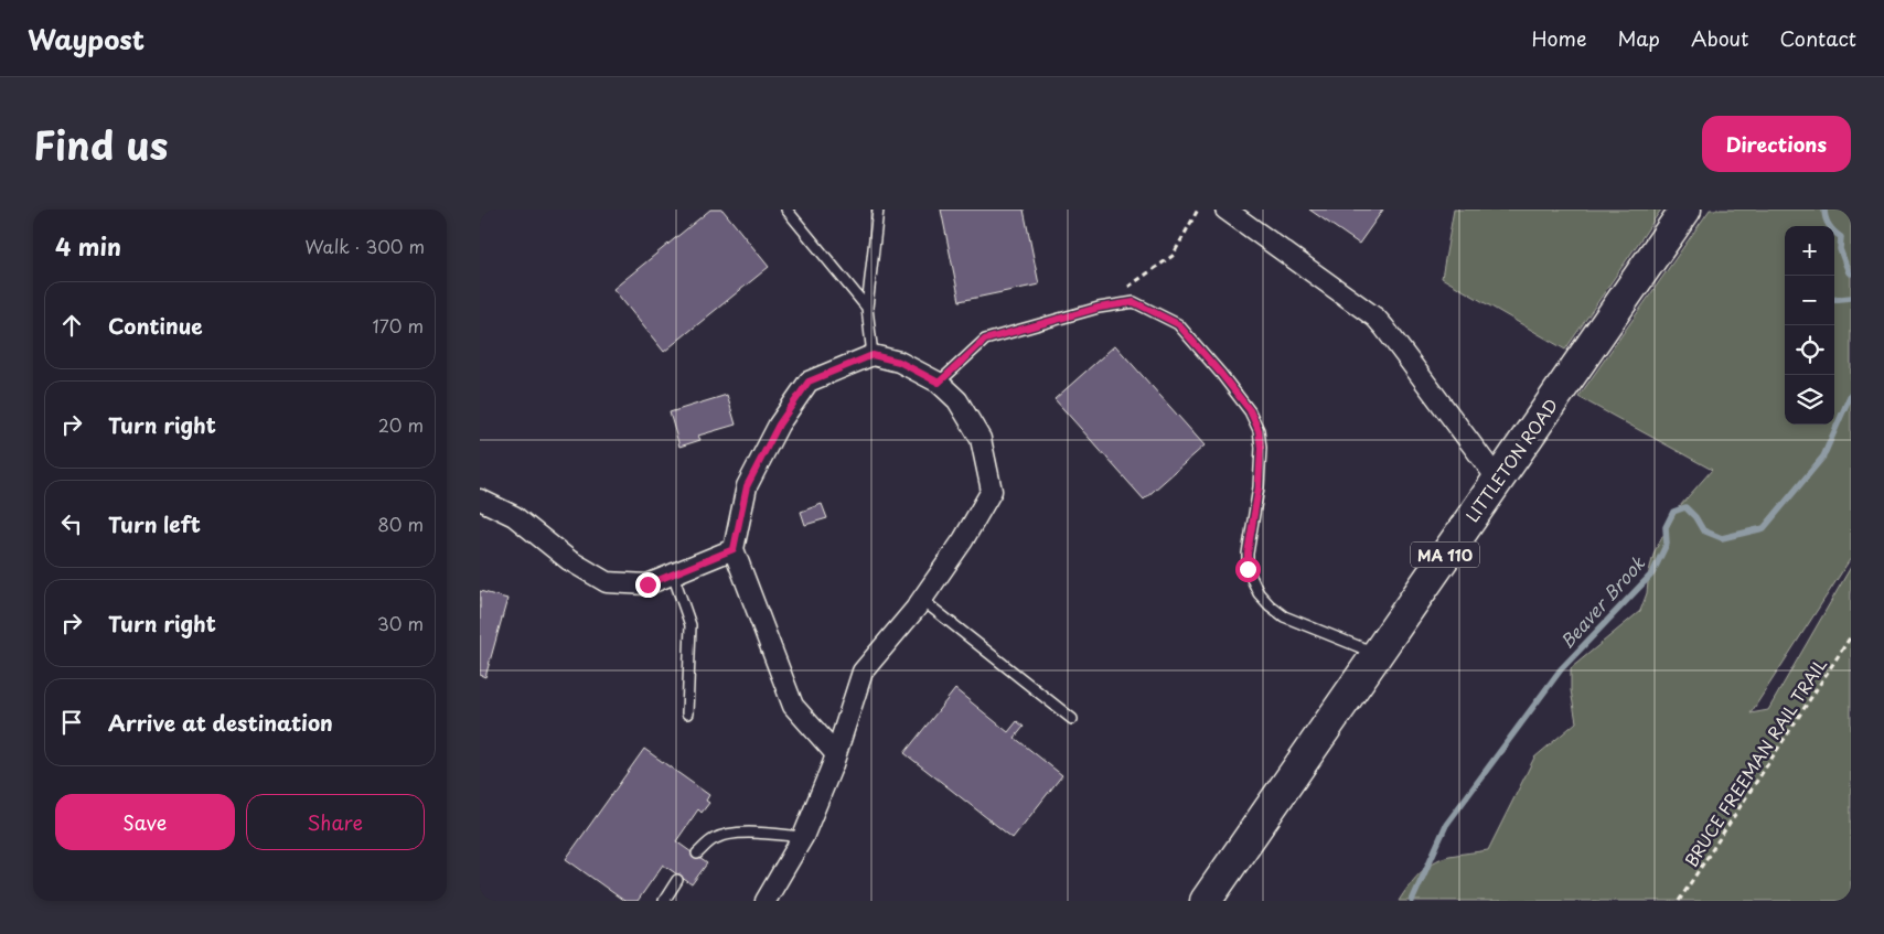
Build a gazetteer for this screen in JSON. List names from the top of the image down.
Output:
{
  "streets": {
    "main road": ["LITTLETON ROAD", "MA 110"],
    "path": ["BRUCE FREEMAN RAIL TRAIL"]
  },
  "water": ["Beaver Brook"],
  "page": {
    "header": "Waypost",
    "nav": [
      "Home",
      "Map",
      "About",
      "Contact"
    ],
    "title": "Find us",
    "buttons": [
      "Directions",
      ["Save", "Share"]
    ],
    "heading": ["4 min", "Walk · 300 m"],
    "map_buttons": ["+", "−"],
    "list": [
      ["Continue", "170 m"],
      ["Turn right", "20 m"],
      ["Turn left", "80 m"],
      ["Turn right", "30 m"],
      "Arrive at destination"
    ]
  }
}
